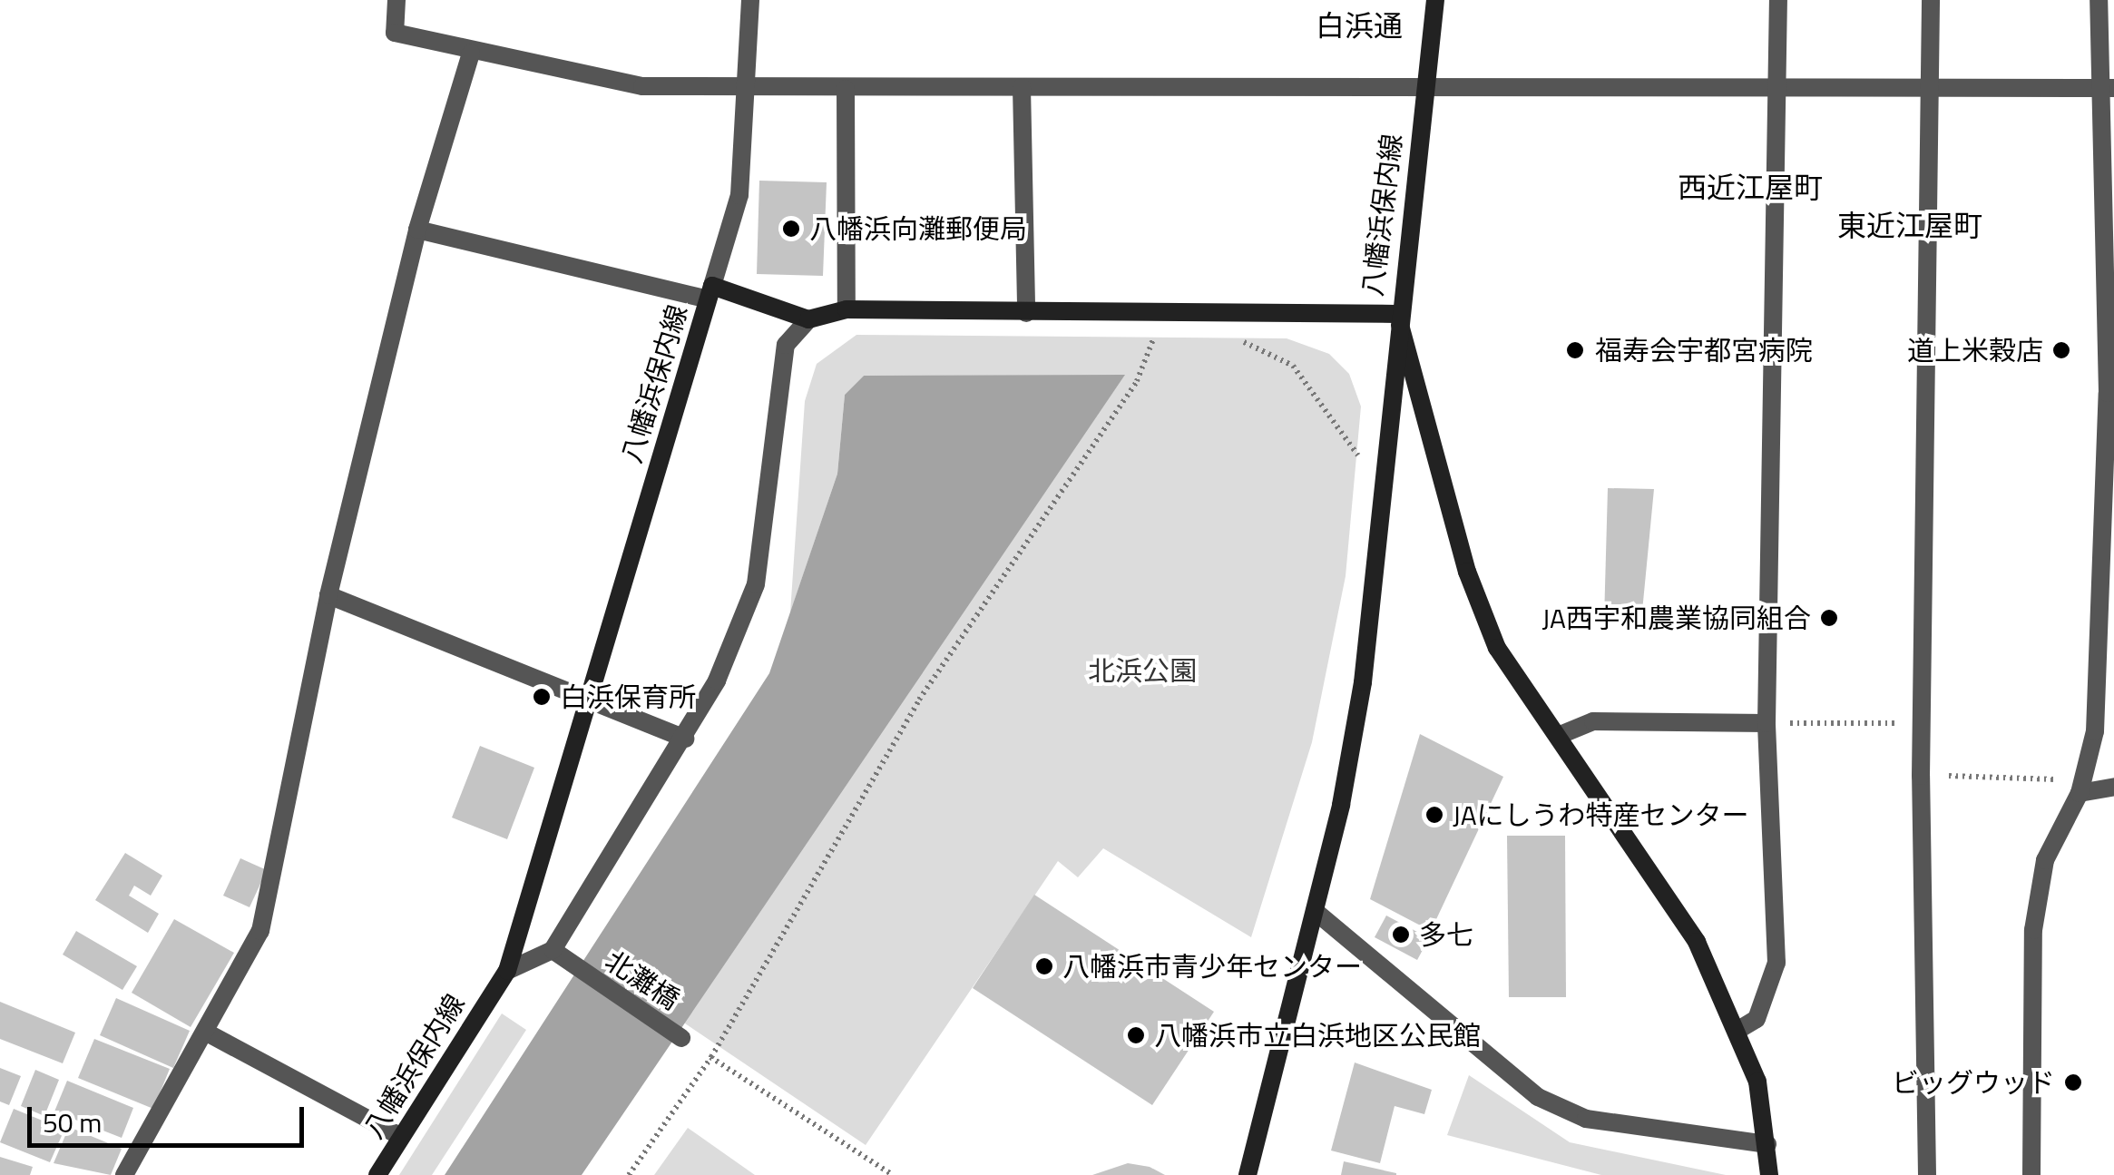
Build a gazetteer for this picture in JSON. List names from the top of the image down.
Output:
{
  "streets": {
    "main road": ["八幡浜保内線"],
    "street": ["北灘橋"]
  },
  "districts": ["白浜通", "西近江屋町", "東近江屋町"],
  "parks": ["北浜公園"],
  "places": [
    "八幡浜向灘郵便局",
    "福寿会宇都宮病院",
    "道上米穀店",
    "JA西宇和農業協同組合",
    "白浜保育所",
    "JAにしうわ特産センター",
    "多七",
    "八幡浜市青少年センター",
    "八幡浜市立白浜地区公民館",
    "ビッグウッド"
  ],
  "scale_bar": "50 m"
}
